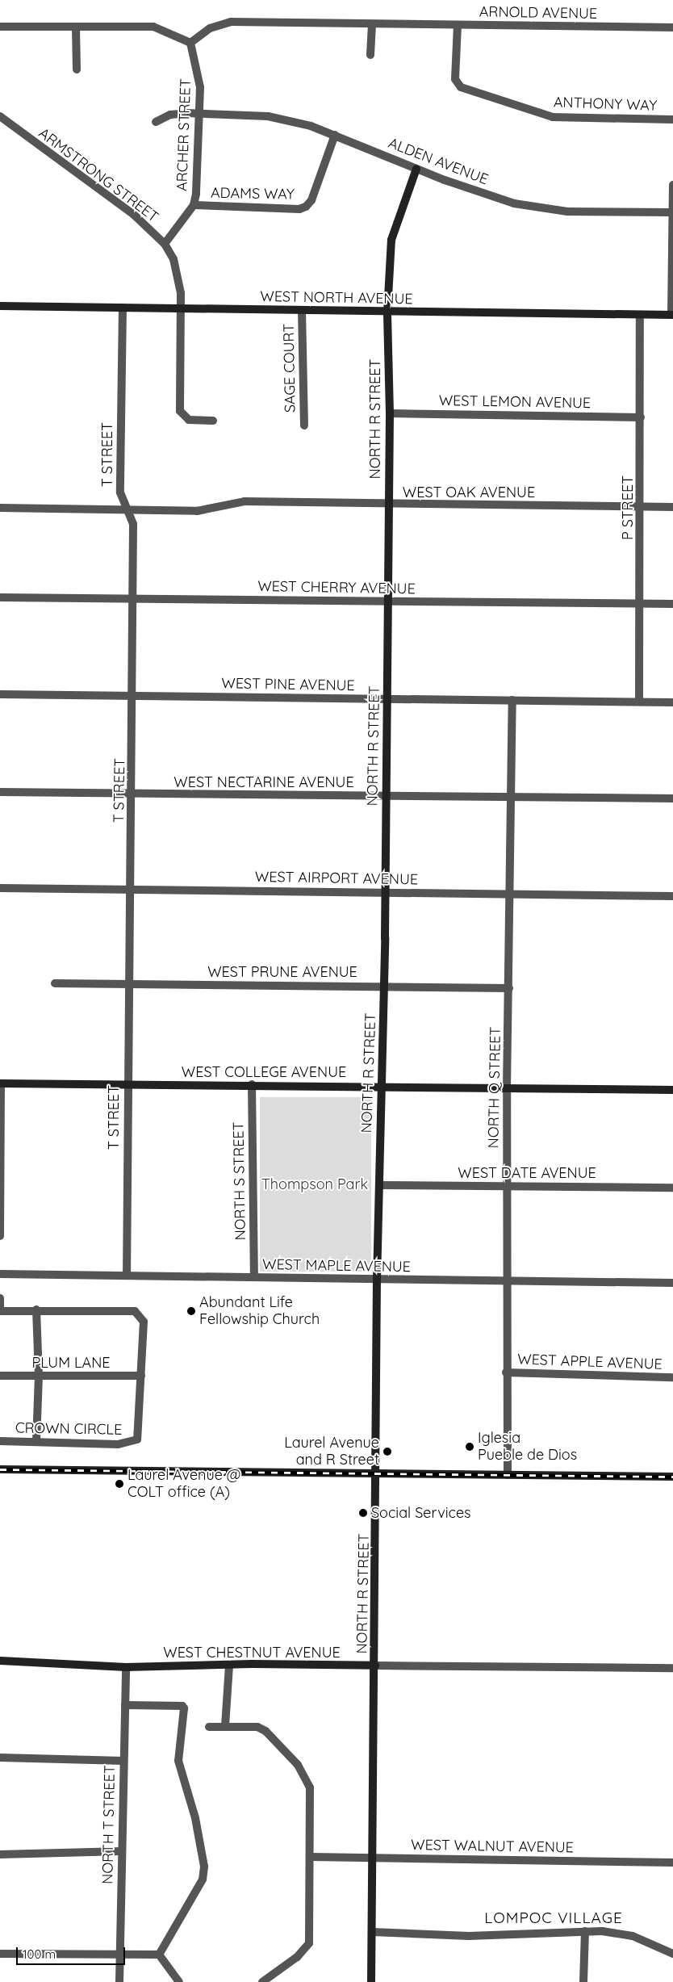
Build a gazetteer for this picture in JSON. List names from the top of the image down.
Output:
{
  "streets": {
    "street": [
      "ARNOLD AVENUE",
      "ANTHONY WAY",
      "ARCHER STREET",
      "ALDEN AVENUE",
      "ARMSTRONG STREET",
      "ADAMS WAY",
      "WEST NORTH AVENUE",
      "SAGE COURT",
      "WEST LEMON AVENUE",
      "NORTH R STREET",
      "T STREET",
      "WEST OAK AVENUE",
      "P STREET",
      "WEST CHERRY AVENUE",
      "WEST PINE AVENUE",
      "WEST NECTARINE AVENUE",
      "WEST AIRPORT AVENUE",
      "WEST PRUNE AVENUE",
      "WEST COLLEGE AVENUE",
      "NORTH Q STREET",
      "WEST DATE AVENUE",
      "NORTH S STREET",
      "WEST MAPLE AVENUE",
      "WEST APPLE AVENUE",
      "PLUM LANE",
      "CROWN CIRCLE",
      "WEST CHESTNUT AVENUE",
      "NORTH T STREET",
      "WEST WALNUT AVENUE"
    ]
  },
  "crossings": [
    ["ARNOLD AVENUE", "ANTHONY WAY"],
    ["ARNOLD AVENUE", "ARCHER STREET"],
    ["ARCHER STREET", "ALDEN AVENUE"],
    ["ARCHER STREET", "ARMSTRONG STREET"],
    ["ARCHER STREET", "ADAMS WAY"],
    ["ALDEN AVENUE", "ADAMS WAY"],
    ["ALDEN AVENUE", "NORTH R STREET"],
    ["ARMSTRONG STREET", "WEST NORTH AVENUE"],
    ["WEST NORTH AVENUE", "SAGE COURT"],
    ["WEST NORTH AVENUE", "NORTH R STREET"],
    ["WEST NORTH AVENUE", "T STREET"],
    ["WEST NORTH AVENUE", "P STREET"],
    ["WEST LEMON AVENUE", "NORTH R STREET"],
    ["WEST LEMON AVENUE", "P STREET"],
    ["NORTH R STREET", "WEST OAK AVENUE"],
    ["NORTH R STREET", "WEST CHERRY AVENUE"],
    ["NORTH R STREET", "WEST PINE AVENUE"],
    ["NORTH R STREET", "WEST NECTARINE AVENUE"],
    ["NORTH R STREET", "WEST AIRPORT AVENUE"],
    ["NORTH R STREET", "WEST PRUNE AVENUE"],
    ["NORTH R STREET", "WEST COLLEGE AVENUE"],
    ["NORTH R STREET", "WEST DATE AVENUE"],
    ["NORTH R STREET", "WEST MAPLE AVENUE"],
    ["NORTH R STREET", "WEST CHESTNUT AVENUE"],
    ["NORTH R STREET", "WEST WALNUT AVENUE"],
    ["T STREET", "WEST OAK AVENUE"],
    ["T STREET", "WEST CHERRY AVENUE"],
    ["T STREET", "WEST PINE AVENUE"],
    ["T STREET", "WEST NECTARINE AVENUE"],
    ["T STREET", "WEST AIRPORT AVENUE"],
    ["T STREET", "WEST PRUNE AVENUE"],
    ["T STREET", "WEST COLLEGE AVENUE"],
    ["T STREET", "WEST MAPLE AVENUE"],
    ["WEST OAK AVENUE", "P STREET"],
    ["P STREET", "WEST CHERRY AVENUE"],
    ["P STREET", "WEST PINE AVENUE"],
    ["WEST PINE AVENUE", "NORTH Q STREET"],
    ["WEST NECTARINE AVENUE", "NORTH Q STREET"],
    ["WEST AIRPORT AVENUE", "NORTH Q STREET"],
    ["WEST PRUNE AVENUE", "NORTH Q STREET"],
    ["WEST COLLEGE AVENUE", "NORTH Q STREET"],
    ["WEST COLLEGE AVENUE", "NORTH S STREET"],
    ["NORTH Q STREET", "WEST DATE AVENUE"],
    ["NORTH Q STREET", "WEST MAPLE AVENUE"],
    ["NORTH Q STREET", "WEST APPLE AVENUE"],
    ["NORTH S STREET", "WEST MAPLE AVENUE"],
    ["PLUM LANE", "CROWN CIRCLE"],
    ["WEST CHESTNUT AVENUE", "NORTH T STREET"]
  ],
  "districts": ["LOMPOC VILLAGE"],
  "parks": ["Thompson Park"],
  "places": [
    "Abundant Life Fellowship Church",
    "Iglesia Pueble de Dios",
    "Laurel Avenue and R Street",
    "Laurel Avenue @ COLT office (A)",
    "Social Services"
  ],
  "scale_bar": "100 m"
}
